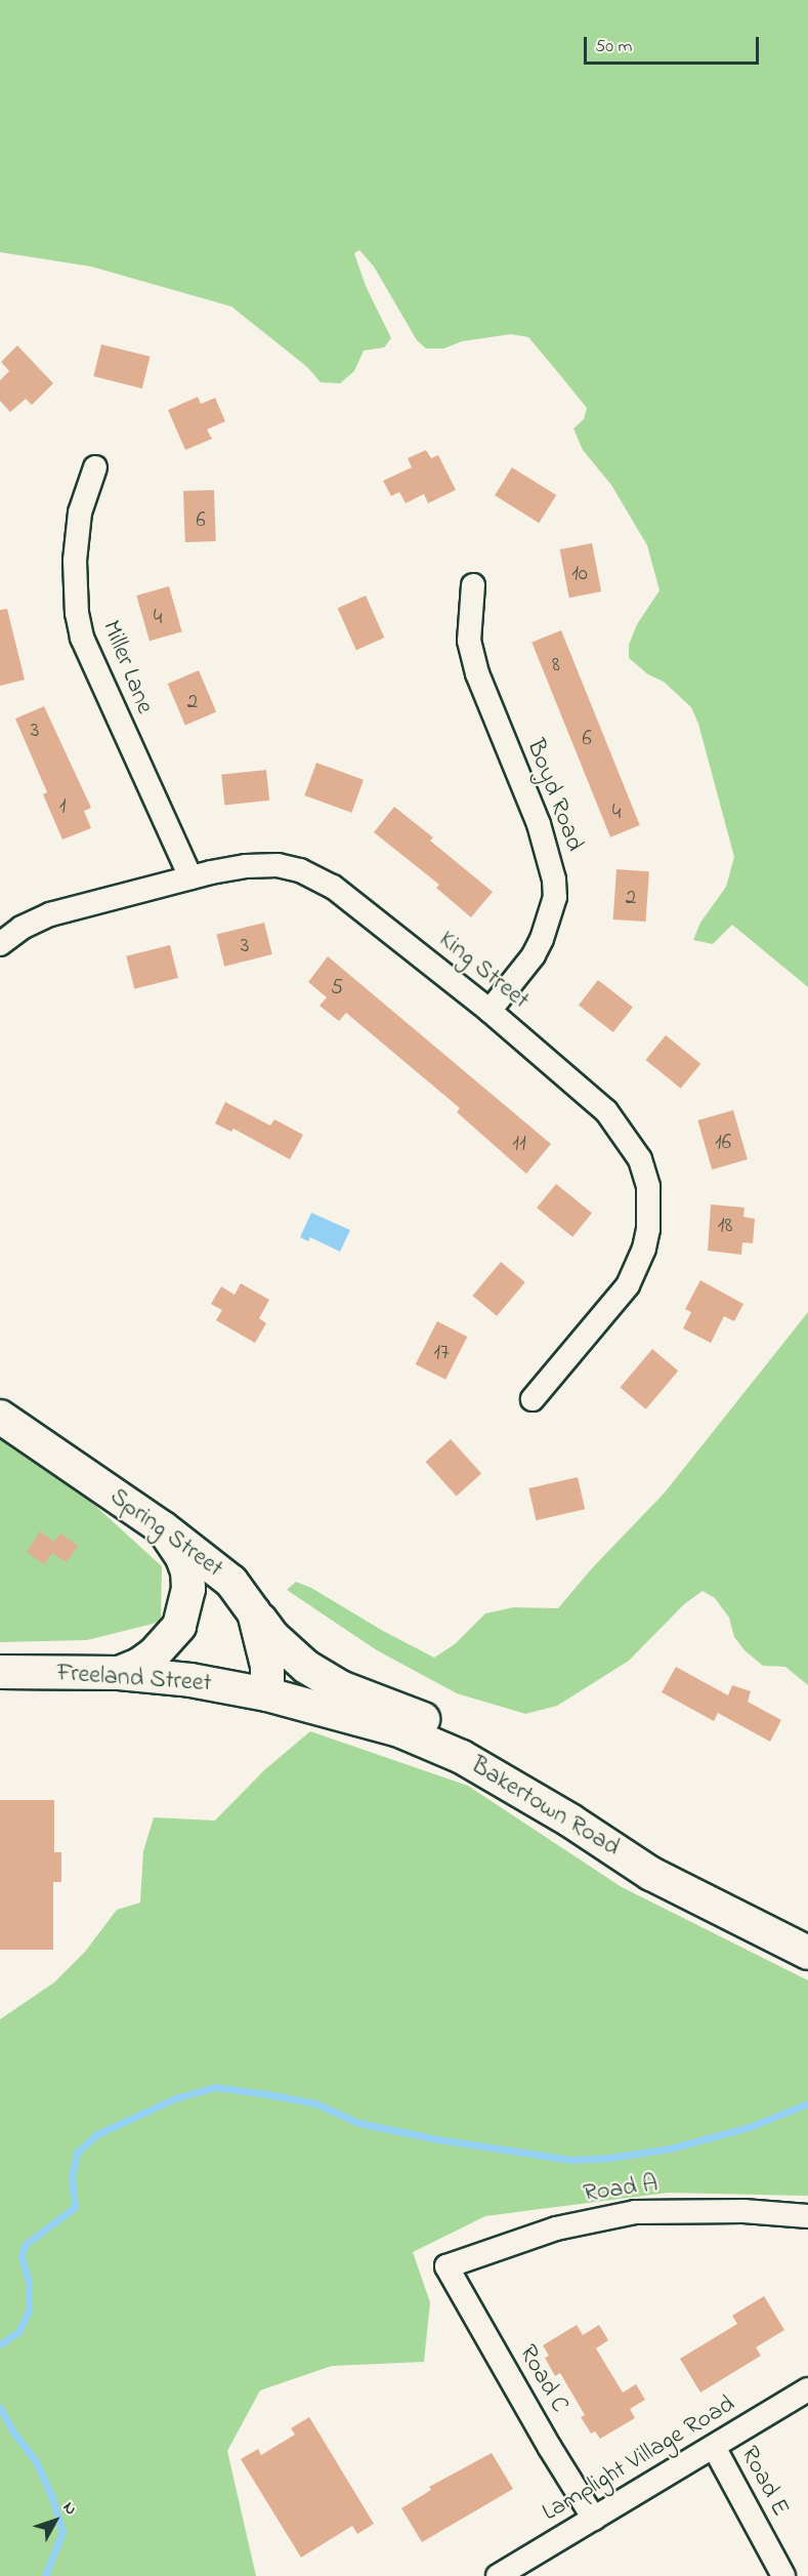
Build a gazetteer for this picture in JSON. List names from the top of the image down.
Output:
{
  "streets": {
    "street": [
      "Miller Lane",
      "Boyd Road",
      "King Street",
      "Spring Street",
      "Freeland Street",
      "Bakertown Road",
      "Road A",
      "Road C",
      "Lamplight Village Road",
      "Road E"
    ]
  },
  "crossings": [
    ["Miller Lane", "King Street"],
    ["Boyd Road", "King Street"],
    ["Spring Street", "Freeland Street"],
    ["Spring Street", "Bakertown Road"],
    ["Freeland Street", "Bakertown Road"],
    ["Road A", "Road C"],
    ["Road C", "Lamplight Village Road"],
    ["Lamplight Village Road", "Road E"]
  ],
  "house_numbers": [
    "6",
    "10",
    "4",
    "8",
    "2",
    "3",
    "6",
    "1",
    "4",
    "2",
    "3",
    "5",
    "16",
    "11",
    "18",
    "17"
  ],
  "scale_bar": "50 m",
  "north": "top right"
}
